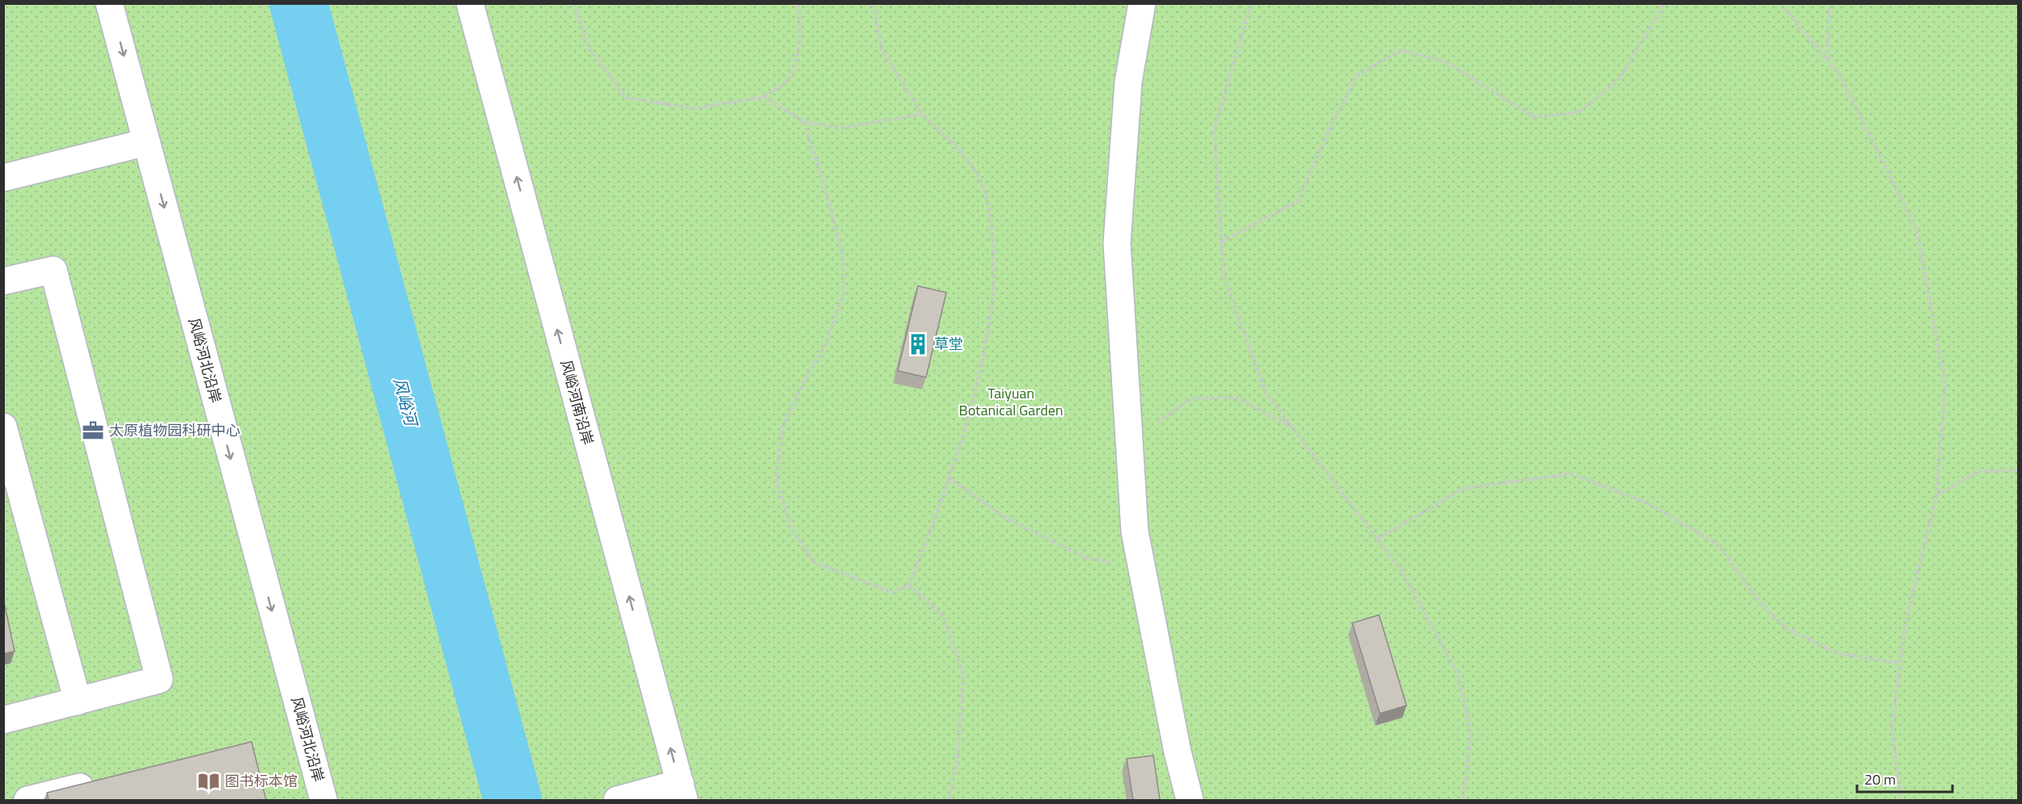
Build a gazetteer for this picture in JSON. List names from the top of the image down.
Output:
{
  "streets": {
    "street": ["风峪河北沿岸", "风峪河南沿岸"]
  },
  "one_way": ["风峪河南沿岸"],
  "water": ["风峪河"],
  "parks": ["Taiyuan Botanical Garden"],
  "places": {
    "building": ["草堂"],
    "office": ["太原植物园科研中心"],
    "library": ["图书标本馆"]
  },
  "scale_bar": "20 m"
}
